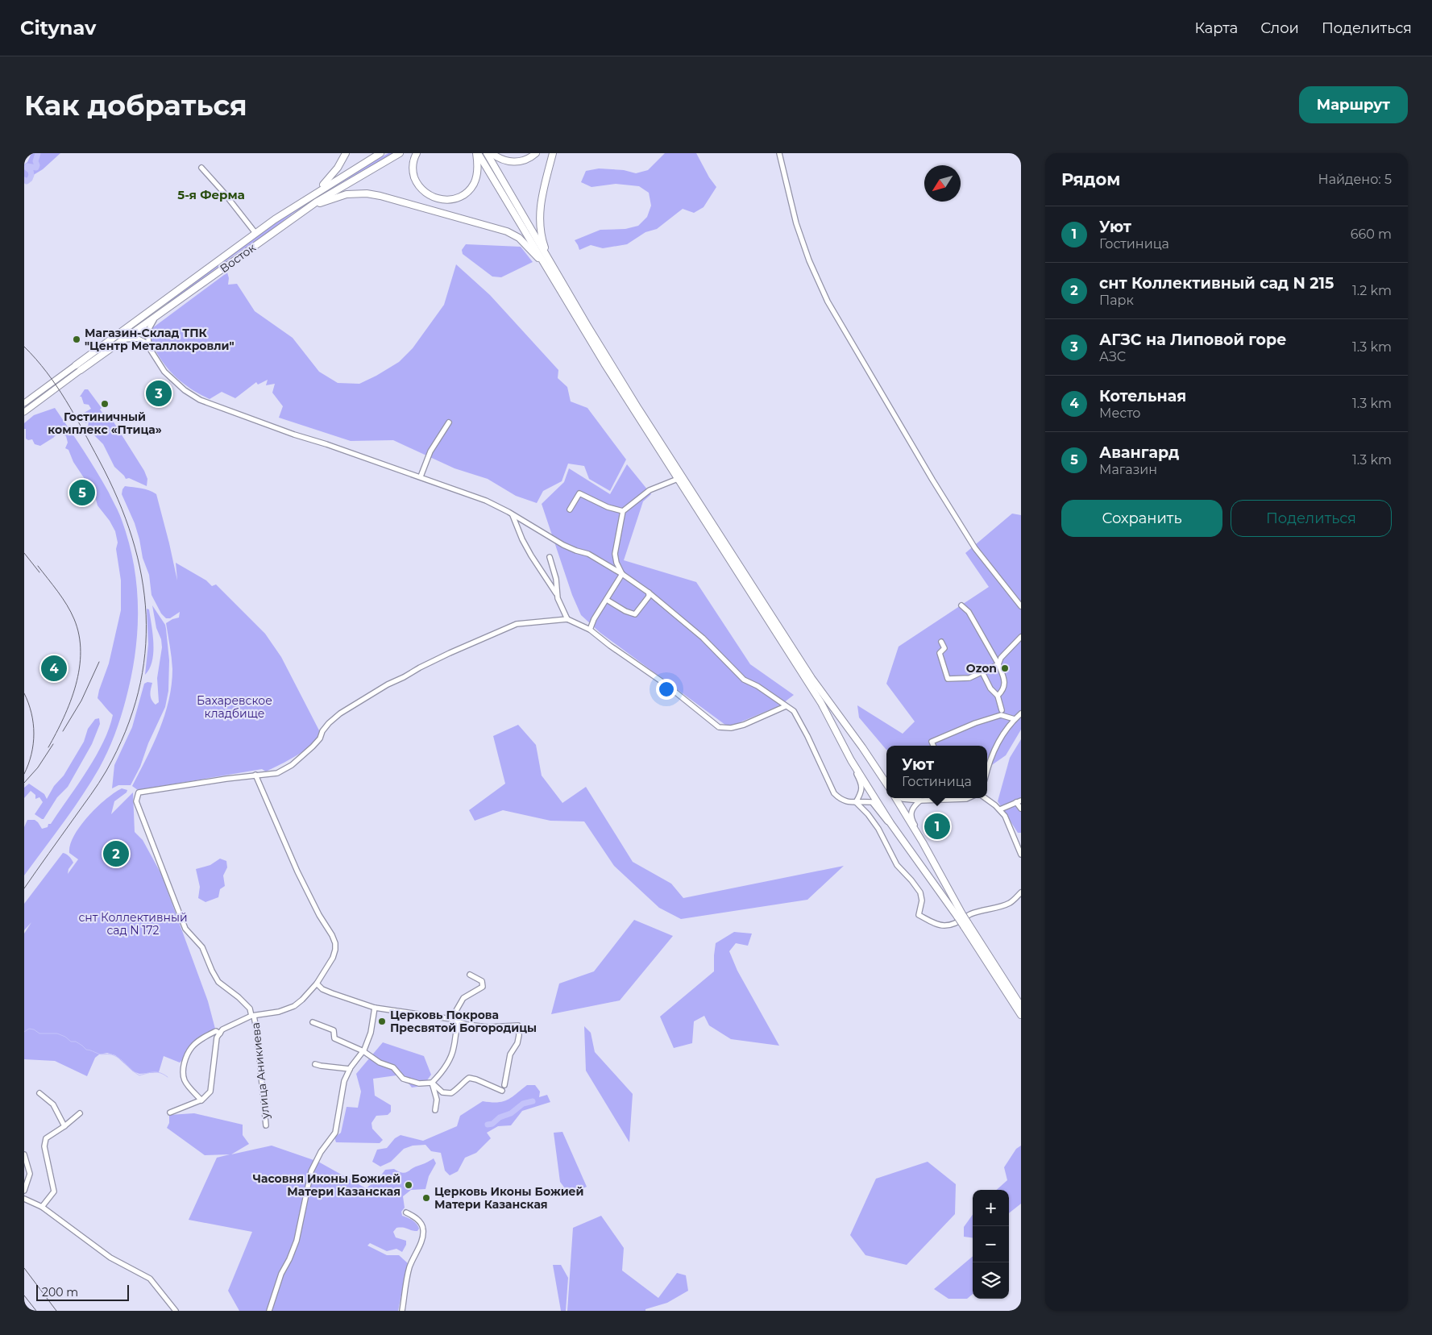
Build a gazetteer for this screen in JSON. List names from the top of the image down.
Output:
{
  "streets": {
    "highway": ["Восток"],
    "street": ["улица Аникиева"]
  },
  "districts": ["5-я Ферма"],
  "parks": ["Бахаревское кладбище", "снт Коллективный сад N 172"],
  "places": [
    "Магазин-Склад ТПК \"Центр Металлокровли\"",
    "Гостиничный комплекс «Птица»",
    "Ozon",
    "Церковь Покрова Пресвятой Богородицы",
    "Часовня Иконы Божией Матери Казанская",
    "Церковь Иконы Божией Матери Казанская"
  ],
  "scale_bar": "200 m",
  "north": "bottom left",
  "page": {
    "header": "Citynav",
    "nav": ["Карта", "Слои", "Поделиться"],
    "buttons": [
      "Маршрут",
      ["Сохранить", "Поделиться"]
    ],
    "title": "Как добраться",
    "heading": ["Рядом", "Найдено: 5"],
    "list": [
      {
        "mark": "1",
        "name": "Уют",
        "note": "Гостиница",
        "value": "660 m"
      },
      {
        "mark": "2",
        "name": "снт Коллективный сад N 215",
        "note": "Парк",
        "value": "1.2 km"
      },
      {
        "mark": "3",
        "name": "АГЗС на Липовой горе",
        "note": "АЗС",
        "value": "1.3 km"
      },
      {
        "mark": "4",
        "name": "Котельная",
        "note": "Место",
        "value": "1.3 km"
      },
      {
        "mark": "5",
        "name": "Авангард",
        "note": "Магазин",
        "value": "1.3 km"
      }
    ],
    "pins": [
      "3",
      "5",
      "4",
      "1",
      "2"
    ],
    "popup": ["Уют", "Гостиница"],
    "map_buttons": ["+", "−"],
    "scale": "200 m"
  }
}
